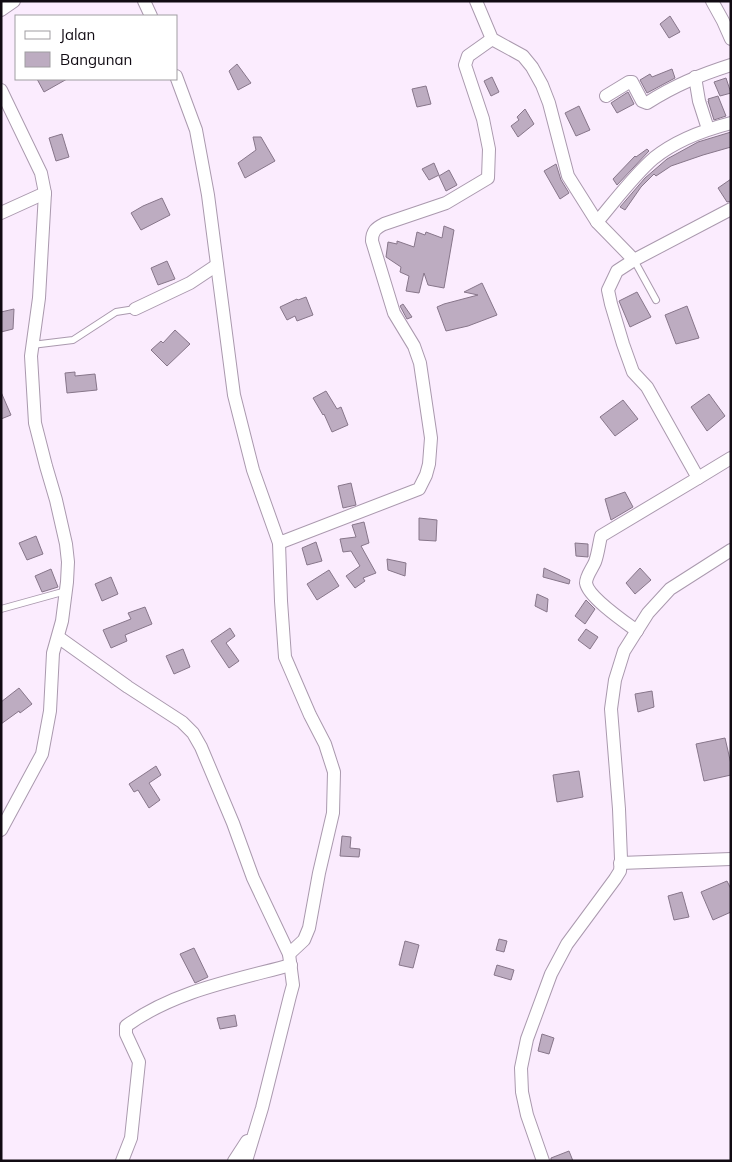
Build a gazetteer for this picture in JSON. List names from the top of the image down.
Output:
{
  "legend": ["Jalan", "Bangunan"]
}
